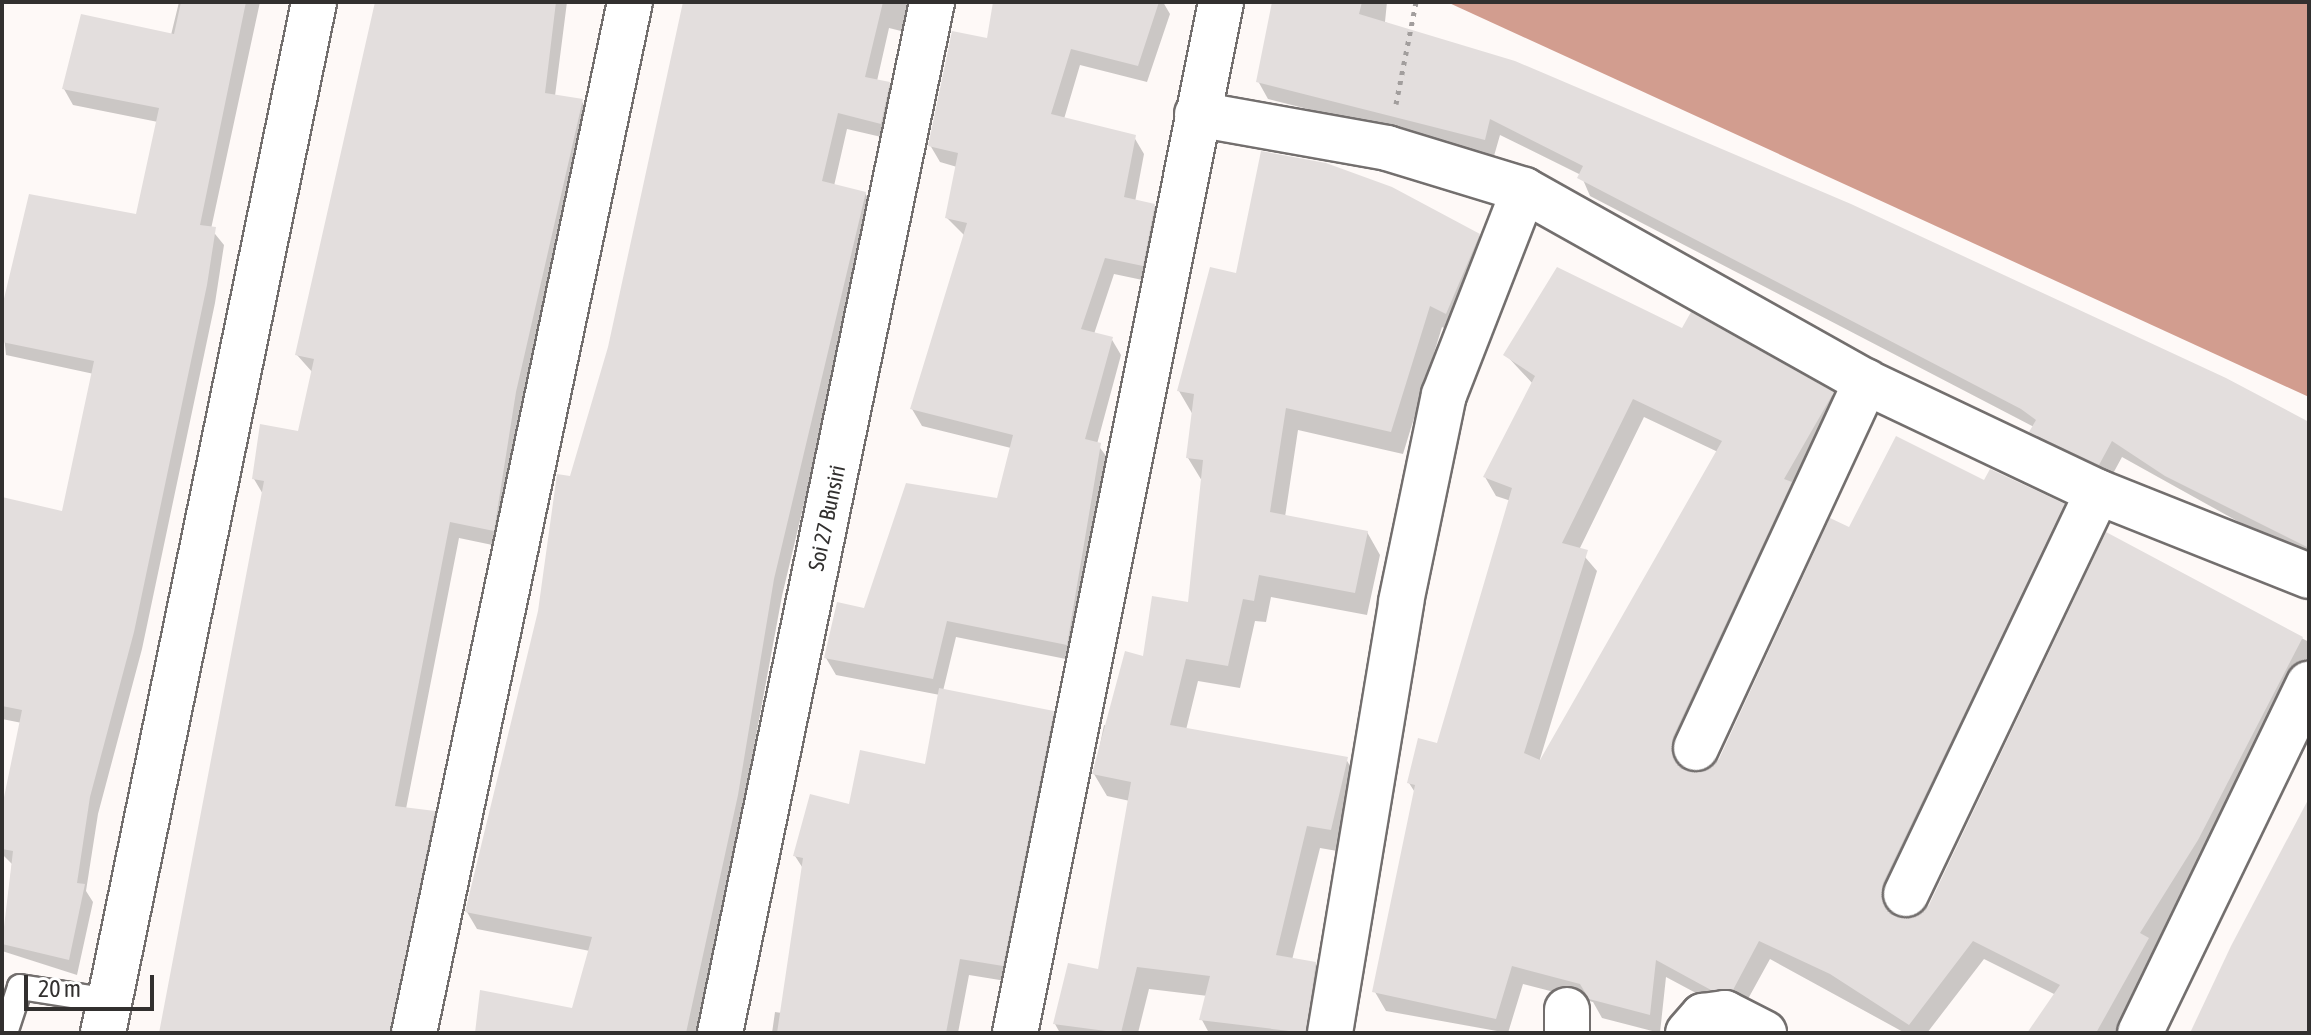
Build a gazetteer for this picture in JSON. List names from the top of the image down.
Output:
{
  "streets": {
    "street": ["Soi 27 Bunsiri"]
  },
  "scale_bar": "20 m"
}
